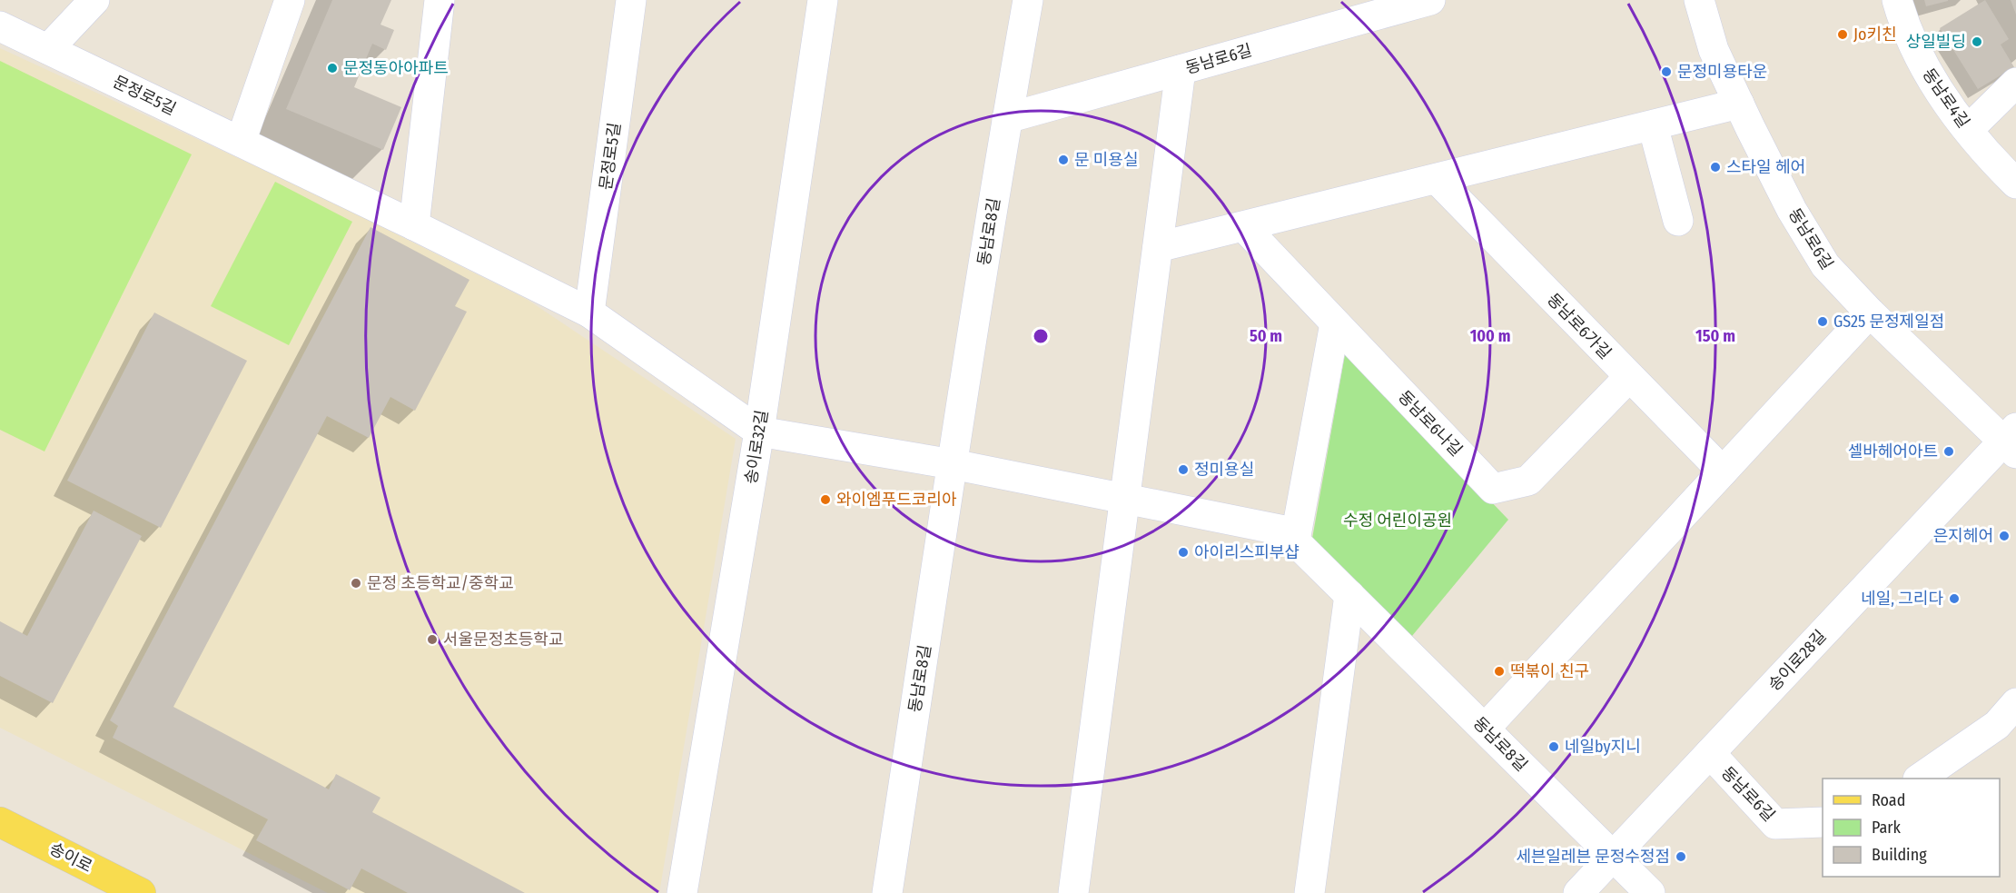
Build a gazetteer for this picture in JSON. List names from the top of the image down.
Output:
{
  "streets": {
    "main road": ["송이로"],
    "street": [
      "동남로6길",
      "문정로5길",
      "동남로4길",
      "동남로8길",
      "동남로6가길",
      "동남로6나길",
      "송이로32길",
      "송이로28길"
    ]
  },
  "crossings": [
    ["동남로6길", "동남로8길"],
    ["동남로6길", "송이로28길"],
    ["문정로5길", "동남로8길"],
    ["문정로5길", "송이로32길"],
    ["동남로8길", "송이로32길"],
    ["동남로8길", "송이로28길"],
    ["동남로6가길", "동남로6나길"]
  ],
  "parks": ["수정 어린이공원"],
  "places": [
    "Jo키친",
    "상일빌딩",
    "문정동아아파트",
    "문정미용타운",
    "문 미용실",
    "스타일 헤어",
    "GS25 문정제일점",
    "셀바헤어아트",
    "정미용실",
    "와이엠푸드코리아",
    "은지헤어",
    "아이리스피부샵",
    "문정 초등학교/중학교",
    "네일, 그리다",
    "서울문정초등학교",
    "떡볶이 친구",
    "네일by지니",
    "세븐일레븐 문정수정점"
  ],
  "legend": ["Road", "Park", "Building"],
  "rings": ["50 m", "100 m", "150 m"]
}
